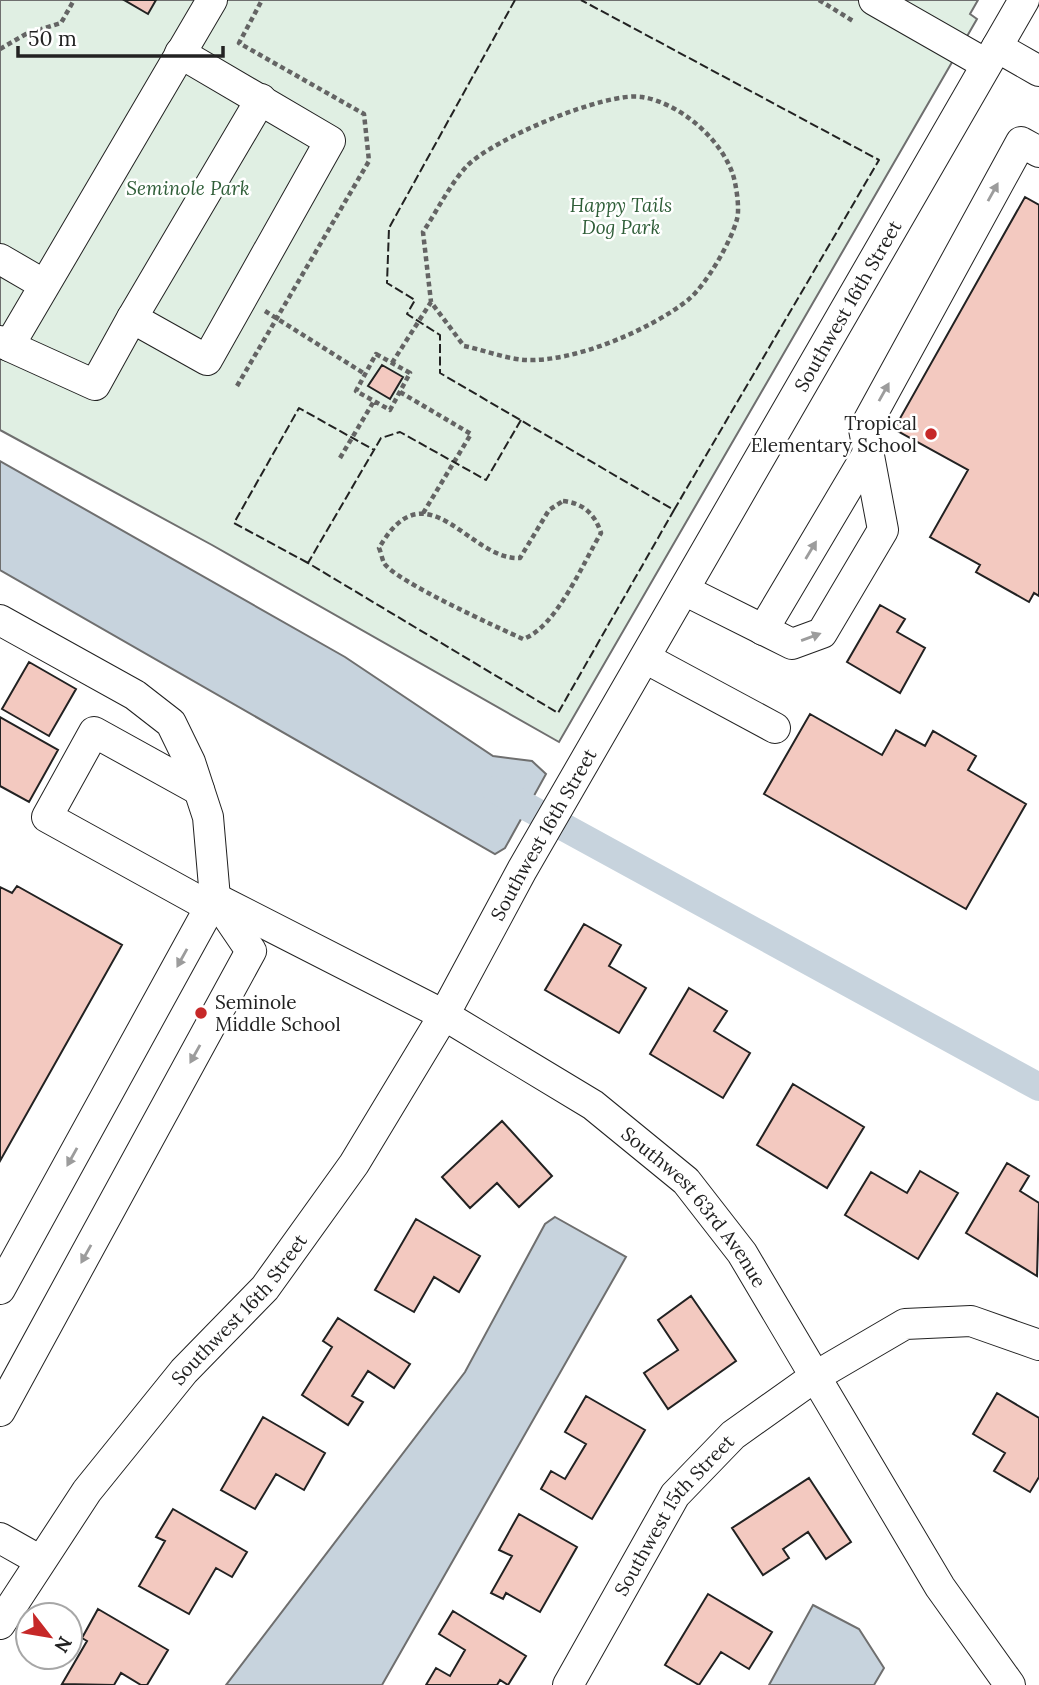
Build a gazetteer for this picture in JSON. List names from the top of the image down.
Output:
{
  "streets": {
    "street": ["Southwest 16th Street", "Southwest 63rd Avenue", "Southwest 15th Street"]
  },
  "crossings": [
    ["Southwest 16th Street", "Southwest 63rd Avenue"],
    ["Southwest 63rd Avenue", "Southwest 15th Street"]
  ],
  "parks": ["Seminole Park", "Happy Tails Dog Park"],
  "places": ["Tropical Elementary School", "Seminole Middle School"],
  "scale_bar": "50 m",
  "north": "bottom right"
}
